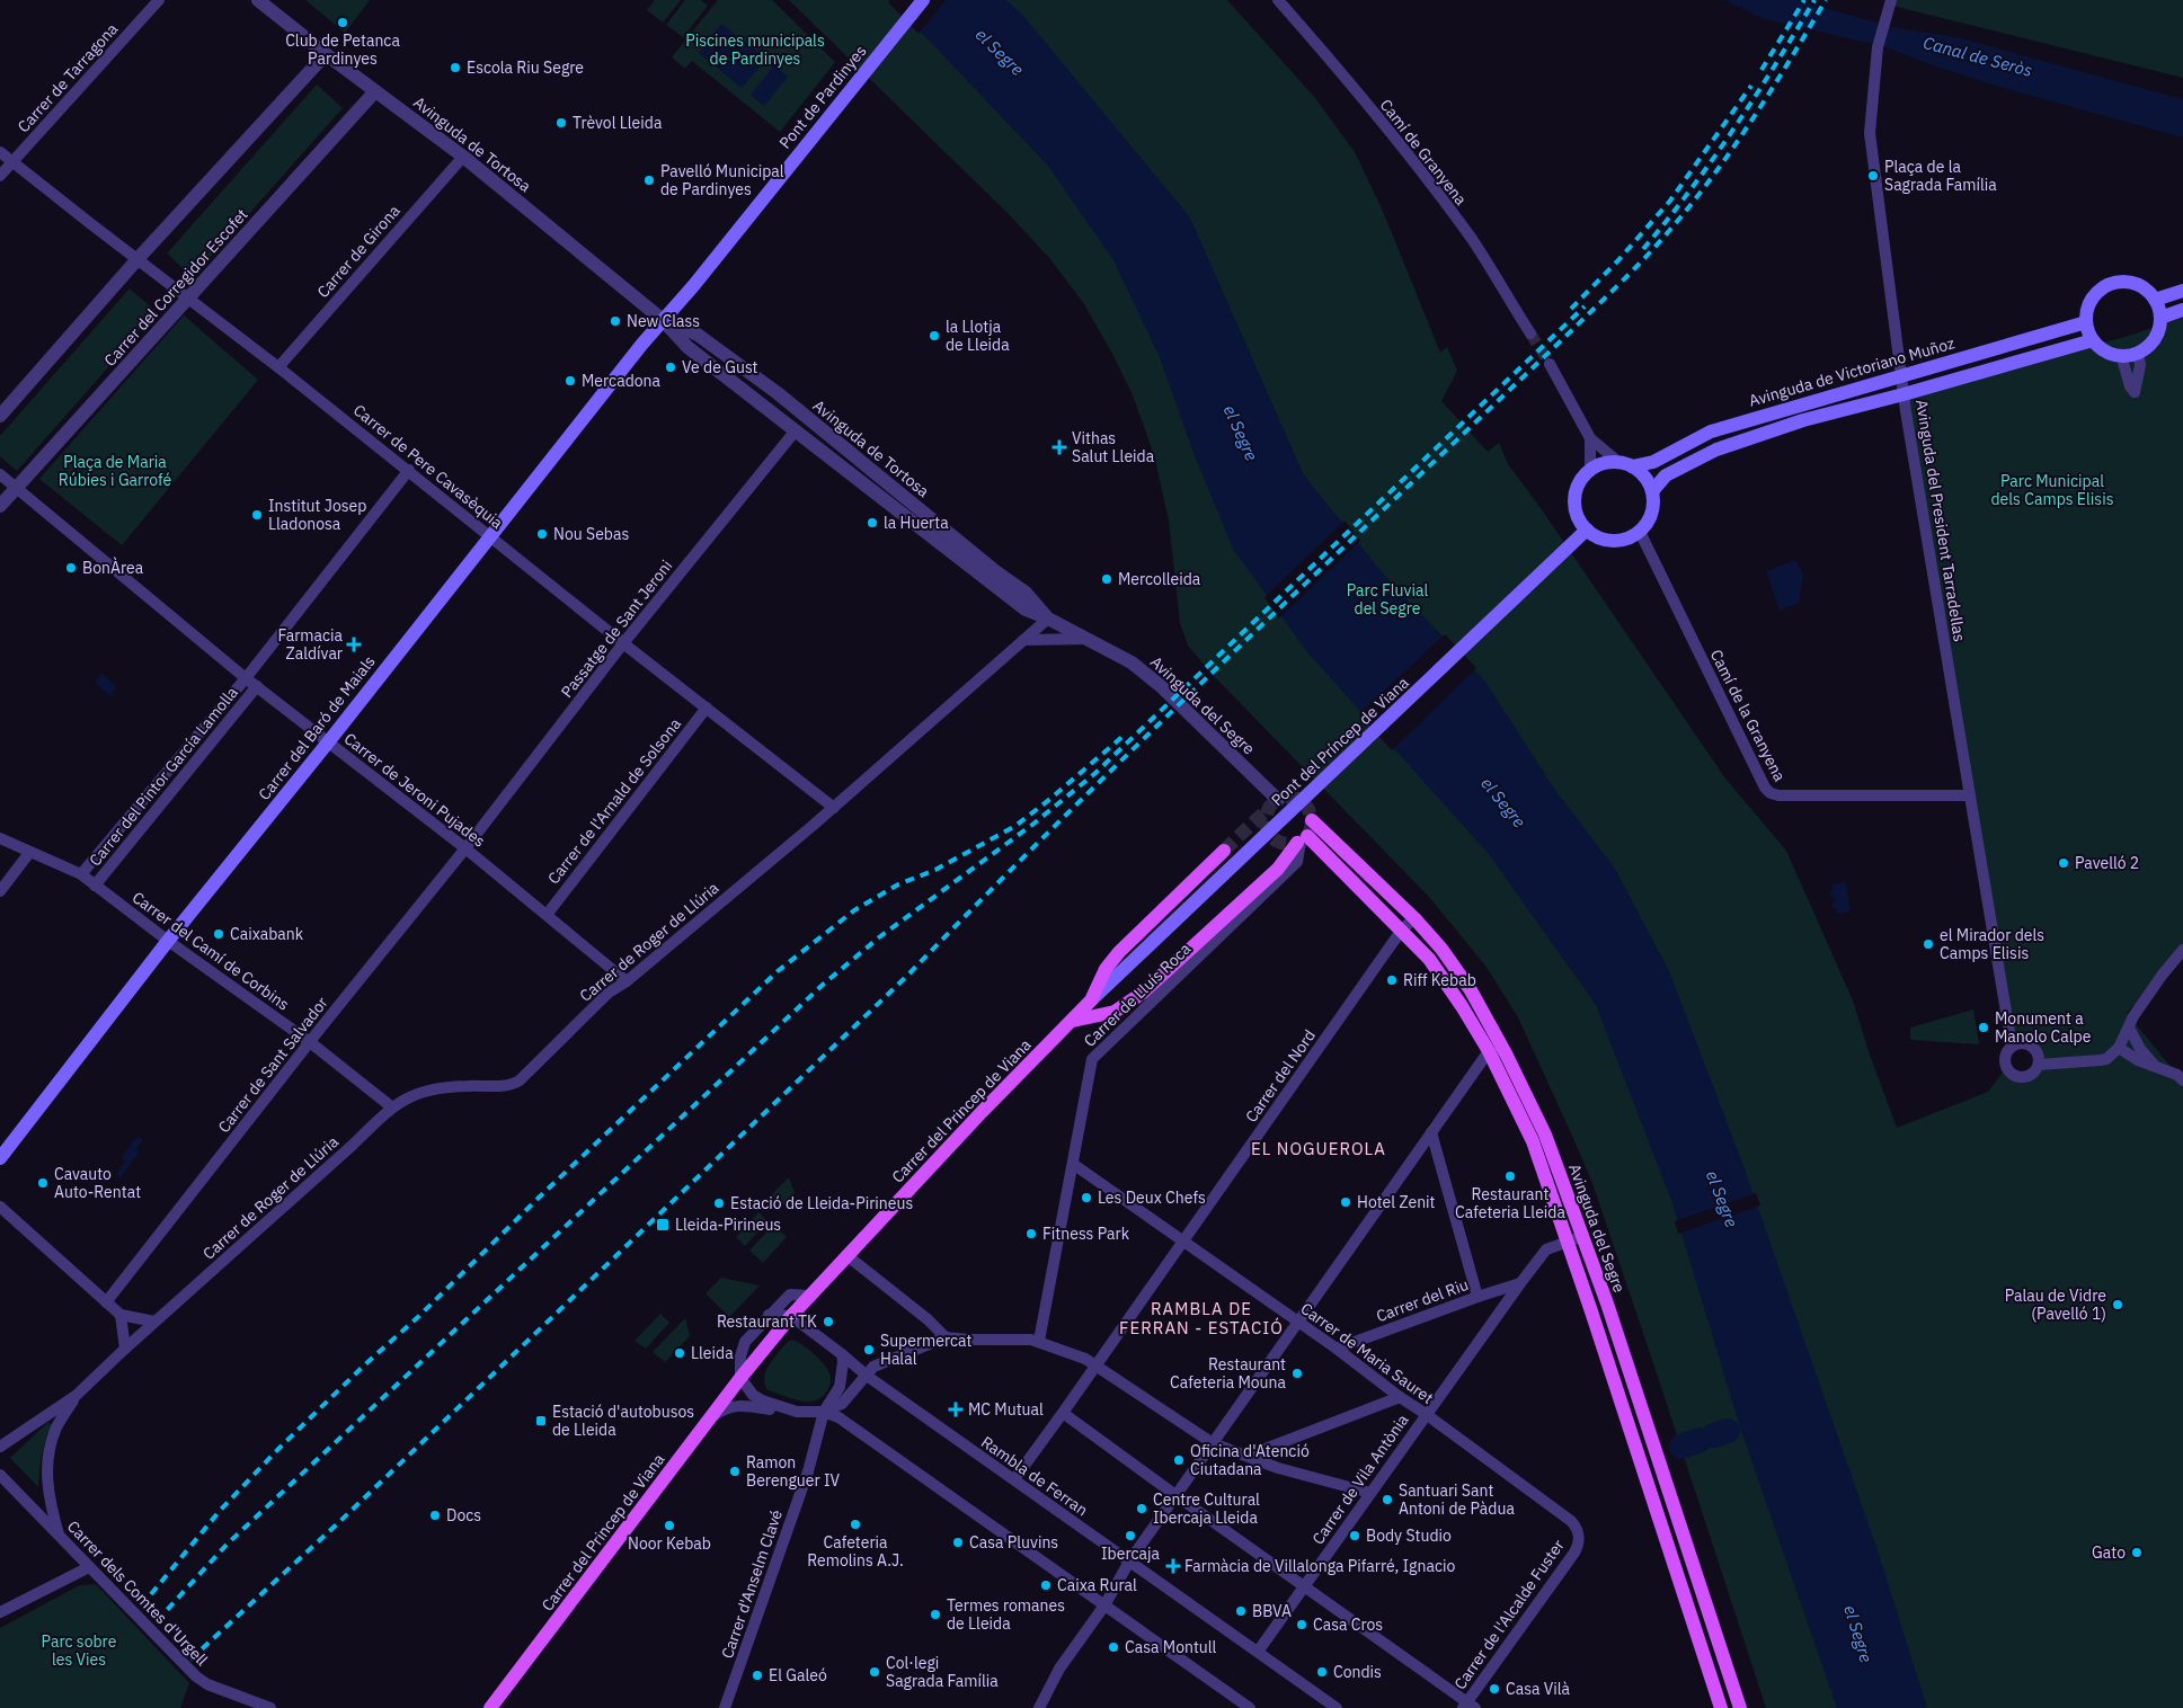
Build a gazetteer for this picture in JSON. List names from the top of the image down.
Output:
{
  "streets": {
    "main road": [
      "Pont de Pardinyes",
      "Avinguda de Victoriano Muñoz",
      "Avinguda del Segre",
      "Carrer del Baró de Maials",
      "Pont del Príncep de Viana",
      "Carrer del Princep de Viana"
    ],
    "street": [
      "Carrer de Tarragona",
      "Avinguda de Tortosa",
      "Camí de Granyena",
      "Carrer de Girona",
      "Carrer del Corregidor Escofet",
      "Carrer de Pere Cavasèquia",
      "Avinguda del President Tarradellas",
      "Passatge de Sant Jeroni",
      "Camí de la Granyena",
      "Carrer del Pintor García Lamolla",
      "Carrer de Jeroni Pujades",
      "Carrer de l'Arnald de Solsona",
      "Carrer de Roger de Llúria",
      "Carrer del Camí de Corbins",
      "Carrer de Lluís Roca",
      "Carrer de Sant Salvador",
      "Carrer del Nord",
      "Carrer del Riu",
      "Carrer de Maria Sauret",
      "Rambla de Ferran",
      "Carrer de Vila Antònia",
      "Carrer d'Anselm Clavé",
      "Carrer dels Comtes d'Urgell",
      "Carrer de l'Alcalde Fuster"
    ]
  },
  "crossings": [
    ["Carrer de Tarragona", "Carrer de Pere Cavasèquia"],
    ["Pont de Pardinyes", "Avinguda de Tortosa"],
    ["Pont de Pardinyes", "Carrer del Baró de Maials"],
    ["Avinguda de Tortosa", "Carrer de Girona"],
    ["Avinguda de Tortosa", "Carrer del Corregidor Escofet"],
    ["Avinguda de Tortosa", "Passatge de Sant Jeroni"],
    ["Avinguda de Tortosa", "Avinguda del Segre"],
    ["Avinguda de Tortosa", "Carrer del Baró de Maials"],
    ["Avinguda de Tortosa", "Carrer de Roger de Llúria"],
    ["Carrer de Girona", "Carrer de Pere Cavasèquia"],
    ["Carrer del Corregidor Escofet", "Carrer de Pere Cavasèquia"],
    ["Carrer del Corregidor Escofet", "Carrer de Jeroni Pujades"],
    ["Avinguda de Victoriano Muñoz", "Avinguda del President Tarradellas"],
    ["Avinguda de Victoriano Muñoz", "Camí de la Granyena"],
    ["Avinguda de Victoriano Muñoz", "Pont del Príncep de Viana"],
    ["Carrer de Pere Cavasèquia", "Passatge de Sant Jeroni"],
    ["Carrer de Pere Cavasèquia", "Carrer del Baró de Maials"],
    ["Carrer de Pere Cavasèquia", "Carrer del Pintor García Lamolla"],
    ["Carrer de Pere Cavasèquia", "Carrer de l'Arnald de Solsona"],
    ["Carrer de Pere Cavasèquia", "Carrer de Roger de Llúria"],
    ["Avinguda del President Tarradellas", "Camí de la Granyena"],
    ["Passatge de Sant Jeroni", "Carrer de Jeroni Pujades"],
    ["Passatge de Sant Jeroni", "Carrer de Sant Salvador"],
    ["Avinguda del Segre", "Carrer de Lluís Roca"],
    ["Avinguda del Segre", "Carrer del Nord"],
    ["Avinguda del Segre", "Carrer de Vila Antònia"],
    ["Camí de la Granyena", "Pont del Príncep de Viana"],
    ["Carrer del Baró de Maials", "Carrer de Jeroni Pujades"],
    ["Carrer del Baró de Maials", "Carrer del Camí de Corbins"],
    ["Pont del Príncep de Viana", "Carrer del Princep de Viana"],
    ["Carrer del Pintor García Lamolla", "Carrer de Jeroni Pujades"],
    ["Carrer del Pintor García Lamolla", "Carrer del Camí de Corbins"],
    ["Carrer de Jeroni Pujades", "Carrer de l'Arnald de Solsona"],
    ["Carrer de Jeroni Pujades", "Carrer de Roger de Llúria"],
    ["Carrer de Jeroni Pujades", "Carrer de Sant Salvador"],
    ["Carrer de Roger de Llúria", "Carrer del Camí de Corbins"],
    ["Carrer de Roger de Llúria", "Carrer dels Comtes d'Urgell"],
    ["Carrer del Camí de Corbins", "Carrer de Sant Salvador"],
    ["Carrer de Lluís Roca", "Carrer de Maria Sauret"],
    ["Carrer del Nord", "Carrer de Maria Sauret"],
    ["Carrer del Princep de Viana", "Rambla de Ferran"],
    ["Carrer del Princep de Viana", "Carrer d'Anselm Clavé"],
    ["Carrer del Riu", "Carrer de Maria Sauret"],
    ["Carrer del Riu", "Carrer de Vila Antònia"],
    ["Carrer de Maria Sauret", "Carrer de Vila Antònia"],
    ["Carrer de Maria Sauret", "Carrer de l'Alcalde Fuster"],
    ["Rambla de Ferran", "Carrer de Vila Antònia"],
    ["Rambla de Ferran", "Carrer d'Anselm Clavé"]
  ],
  "districts": ["EL NOGUEROLA", "RAMBLA DE FERRAN - ESTACIÓ"],
  "water": ["el Segre", "Canal de Seròs"],
  "parks": [
    "Piscines municipals de Pardinyes",
    "Plaça de Maria Rúbies i Garrofé",
    "Parc Municipal dels Camps Elisis",
    "Parc Fluvial del Segre",
    "Parc sobre les Vies"
  ],
  "places": {
    "other": [
      "Club de Petanca Pardinyes",
      "Escola Riu Segre",
      "Trèvol Lleida",
      "Plaça de la Sagrada Família",
      "Pavelló Municipal de Pardinyes",
      "New Class",
      "la Llotja de Lleida",
      "Ve de Gust",
      "Mercadona",
      "Institut Josep Lladonosa",
      "la Huerta",
      "Nou Sebas",
      "BonÀrea",
      "Mercolleida",
      "Pavelló 2",
      "Caixabank",
      "el Mirador dels Camps Elisis",
      "Riff Kebab",
      "Monument a Manolo Calpe",
      "Restaurant Cafeteria Lleida",
      "Cavauto Auto-Rentat",
      "Les Deux Chefs",
      "Hotel Zenit",
      "Estació de Lleida-Pirineus",
      "Fitness Park",
      "Palau de Vidre (Pavelló 1)",
      "Restaurant TK",
      "Supermercat Halal",
      "Lleida",
      "Restaurant Cafeteria Mouna",
      "Oficina d'Atenció Ciutadana",
      "Ramon Berenguer IV",
      "Santuari Sant Antoni de Pàdua",
      "Centre Cultural Ibercaja Lleida",
      "Docs",
      "Cafeteria Remolins A.J.",
      "Noor Kebab",
      "Ibercaja",
      "Body Studio",
      "Casa Pluvins",
      "Gato",
      "Caixa Rural",
      "BBVA",
      "Termes romanes de Lleida",
      "Casa Cros",
      "Casa Montull",
      "Col·legi Sagrada Família",
      "Condis",
      "El Galeó",
      "Casa Vilà"
    ],
    "health": [
      "Vithas Salut Lleida",
      "Farmacia Zaldívar",
      "MC Mutual",
      "Farmàcia de Villalonga Pifarré, Ignacio"
    ],
    "transit": ["Lleida-Pirineus", "Estació d'autobusos de Lleida"]
  }
}
